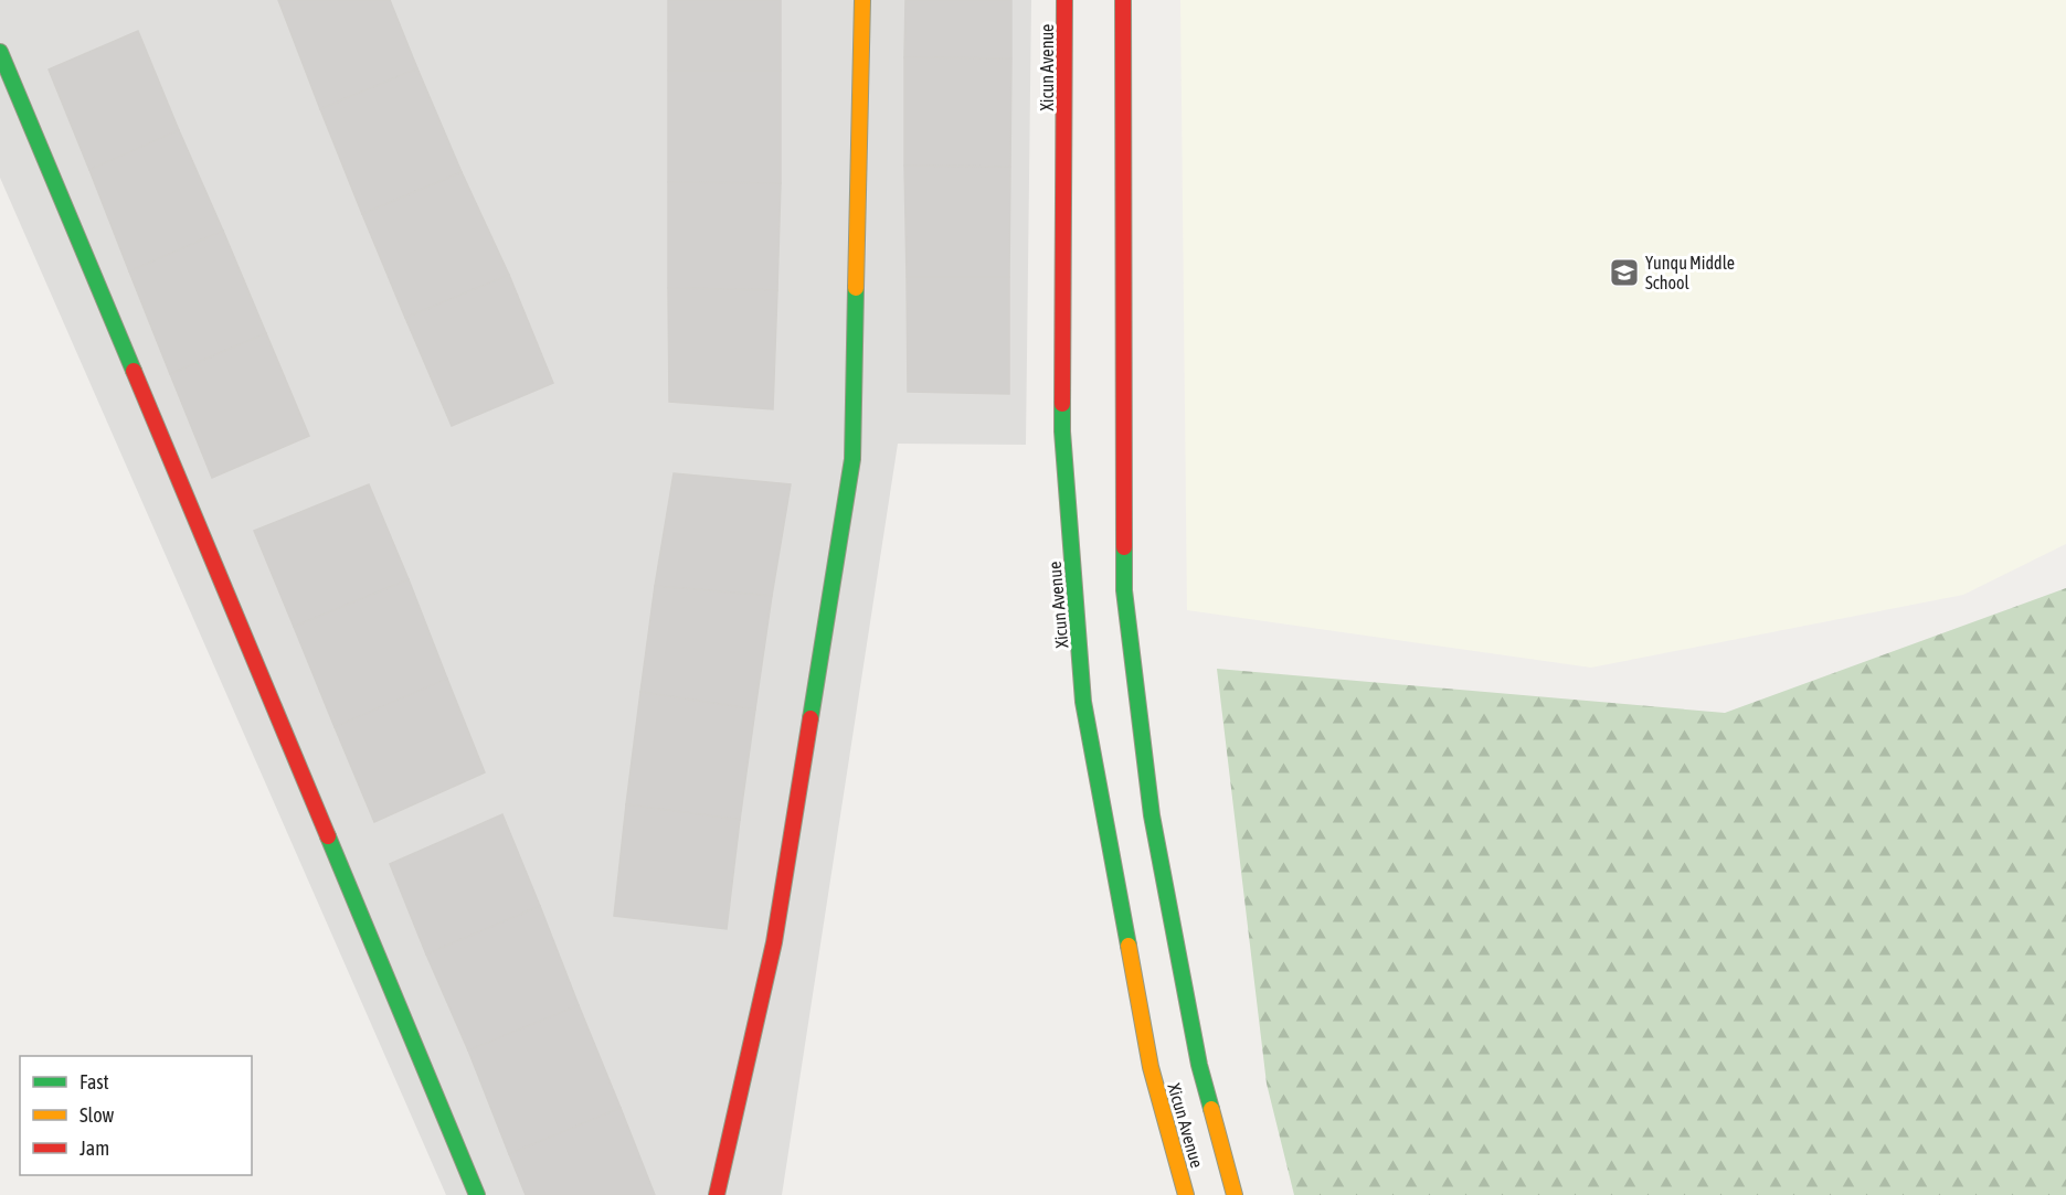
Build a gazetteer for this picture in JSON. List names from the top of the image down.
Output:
{
  "streets": {
    "street": ["Xicun Avenue"]
  },
  "places": {
    "school or university": ["Yunqu Middle School"]
  },
  "legend": ["Fast", "Slow", "Jam"]
}
